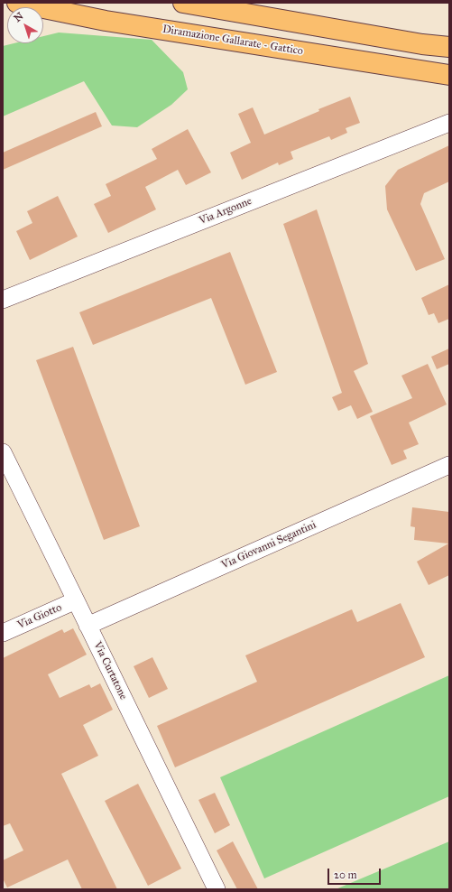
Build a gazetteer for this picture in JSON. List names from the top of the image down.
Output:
{
  "streets": {
    "highway": ["Diramazione Gallarate - Gattico"],
    "street": [
      "Via Argonne",
      "Via Giovanni Segantini",
      "Via Giotto",
      "Via Curtatone"
    ]
  },
  "crossings": [
    ["Via Giovanni Segantini", "Via Curtatone"],
    ["Via Giotto", "Via Curtatone"]
  ],
  "scale_bar": "20 m",
  "north": "top left"
}
